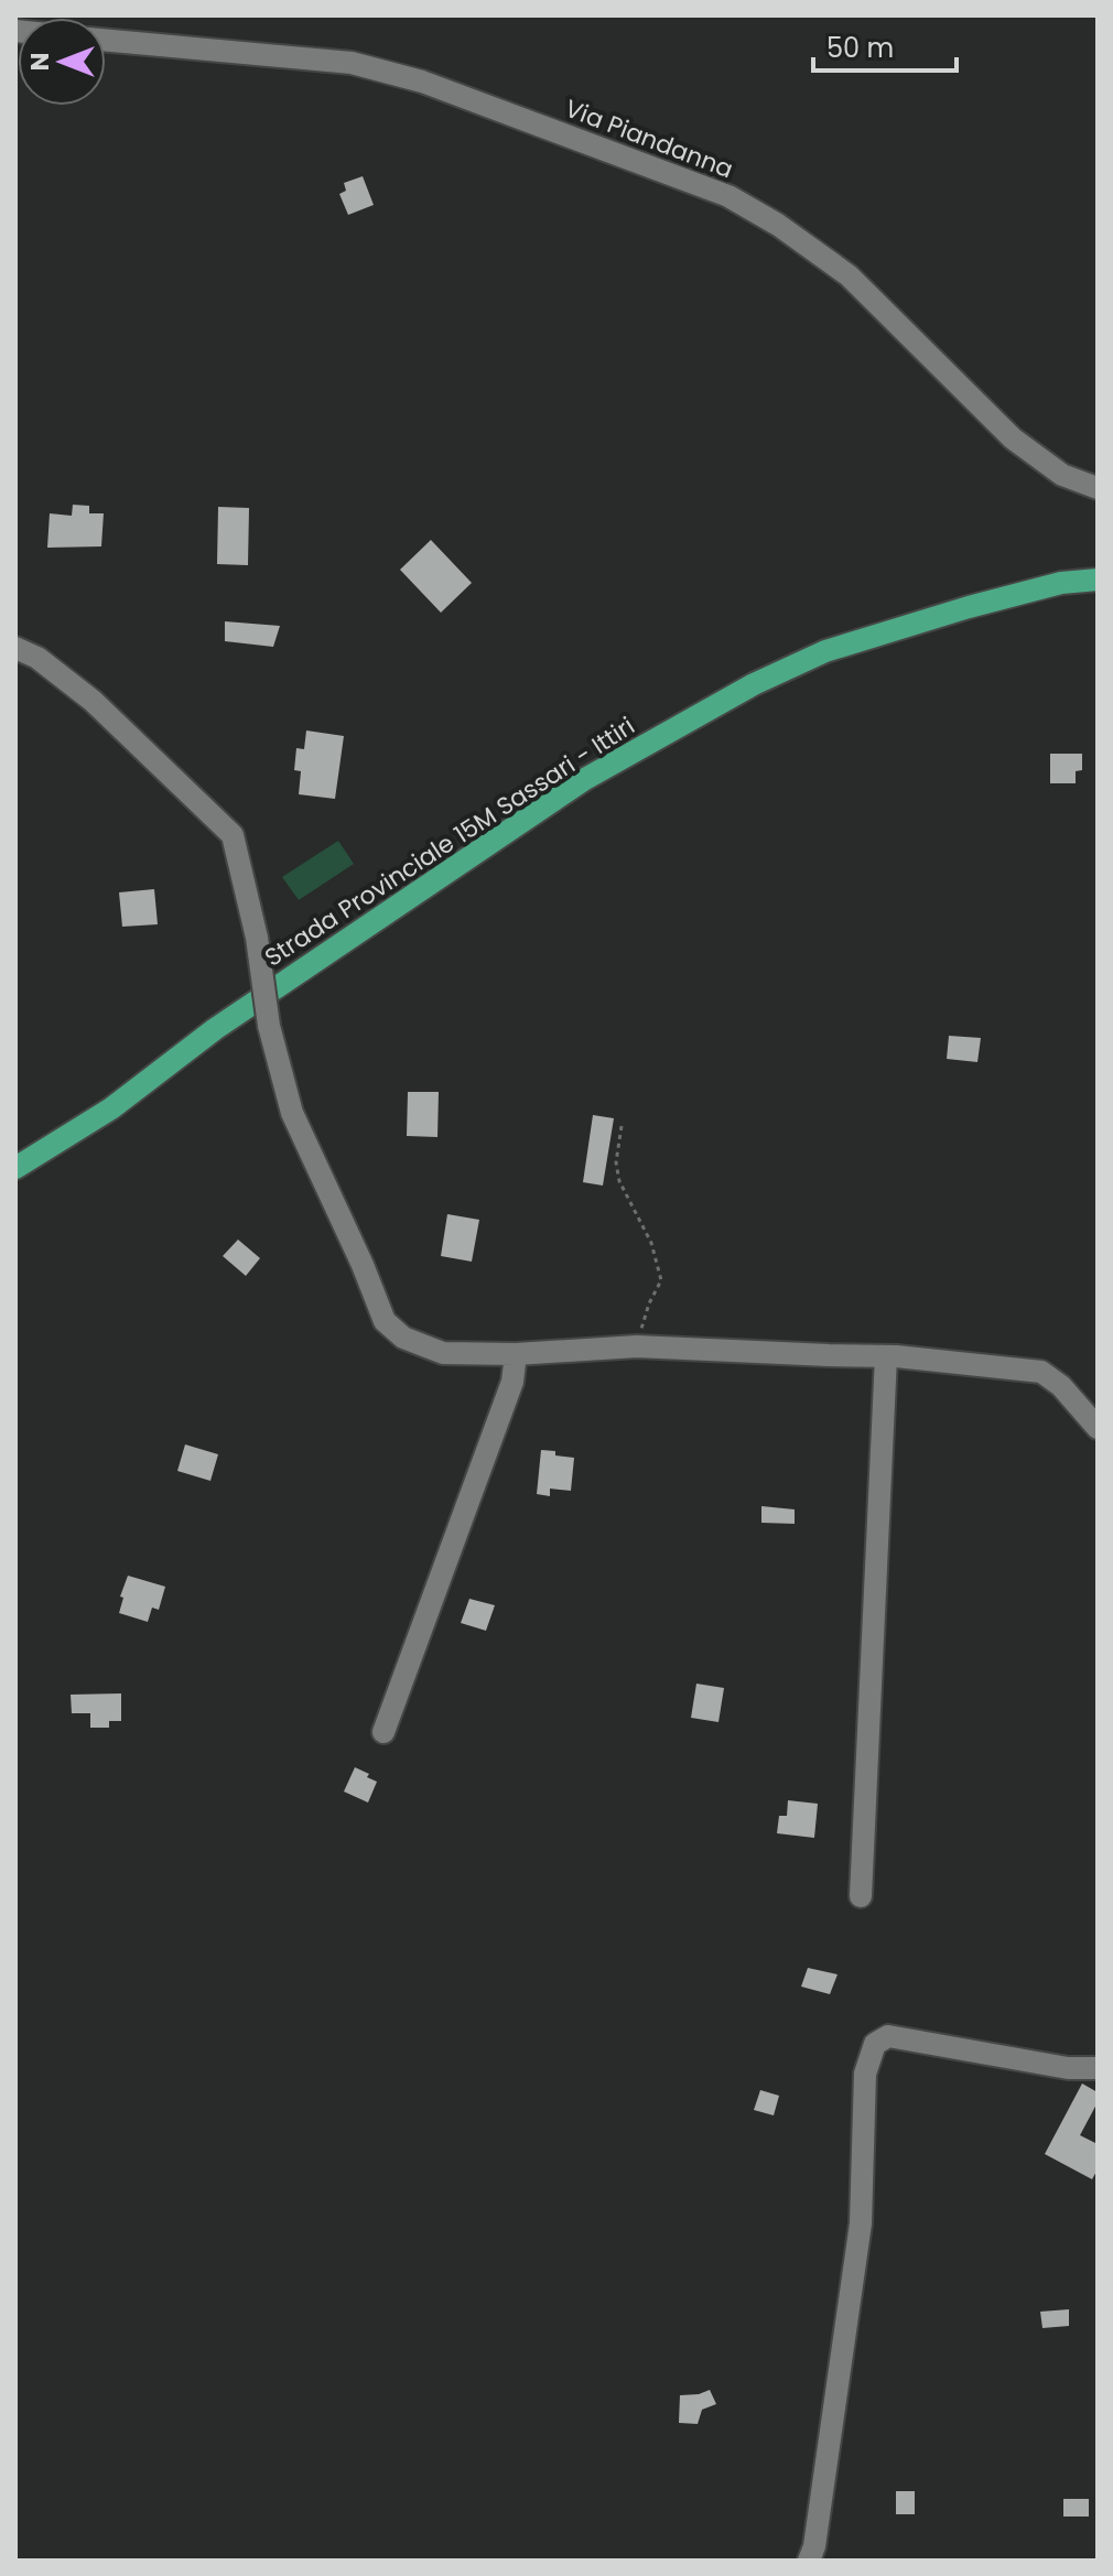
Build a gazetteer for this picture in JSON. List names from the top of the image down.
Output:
{
  "streets": {
    "main road": ["Strada Provinciale 15M Sassari - Ittiri"],
    "street": ["Via Piandanna"]
  },
  "scale_bar": "50 m",
  "north": "left"
}
